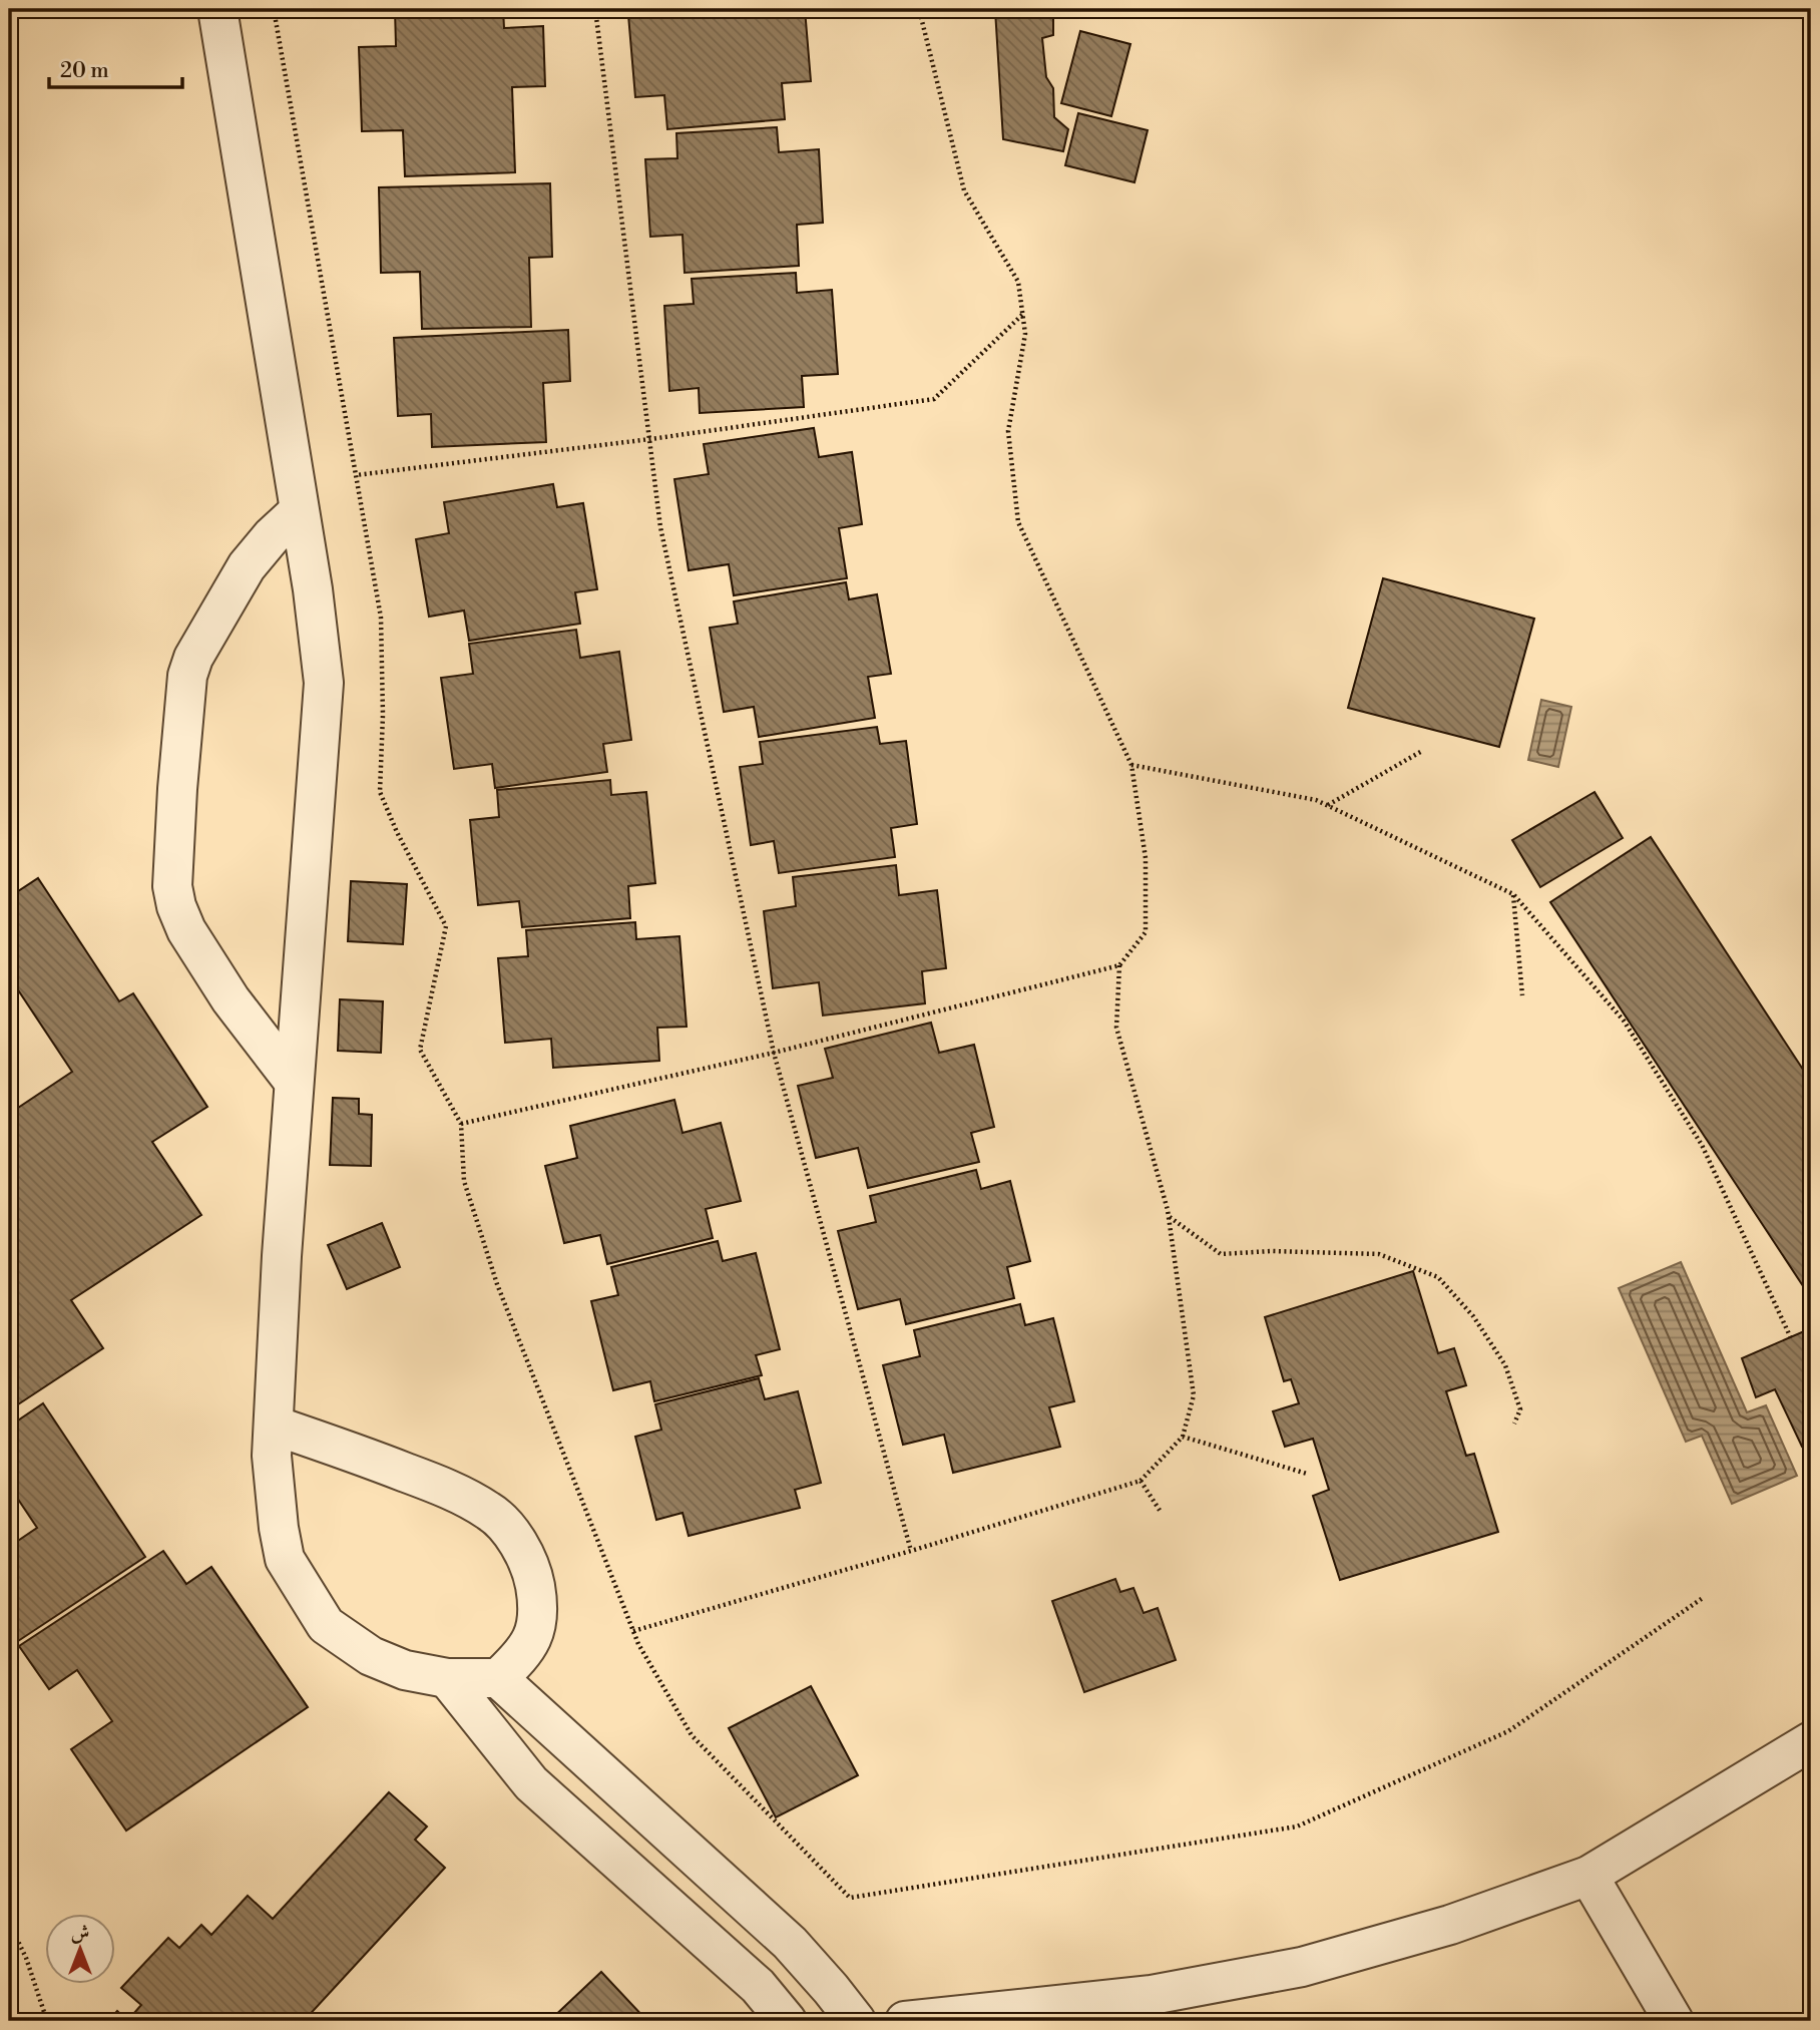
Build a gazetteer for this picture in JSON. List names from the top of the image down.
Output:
{
  "scale_bar": "20 m",
  "north": "top"
}
